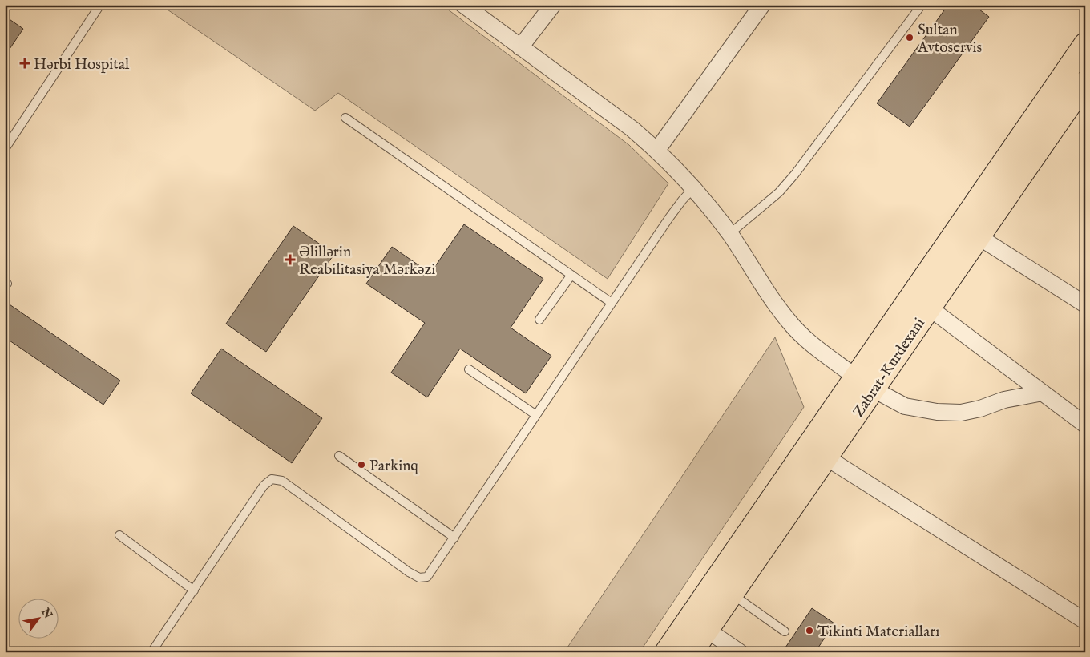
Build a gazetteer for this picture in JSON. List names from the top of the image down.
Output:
{
  "streets": {
    "main road": ["Zabrat-Kurdexani"]
  },
  "places": {
    "other": ["Sultan Avtoservis", "Parkinq", "Tikinti Materialları"],
    "health": ["Hərbi Hospital", "Əlillərin Reabilitasiya Mərkəzi"]
  },
  "north": "top right"
}
